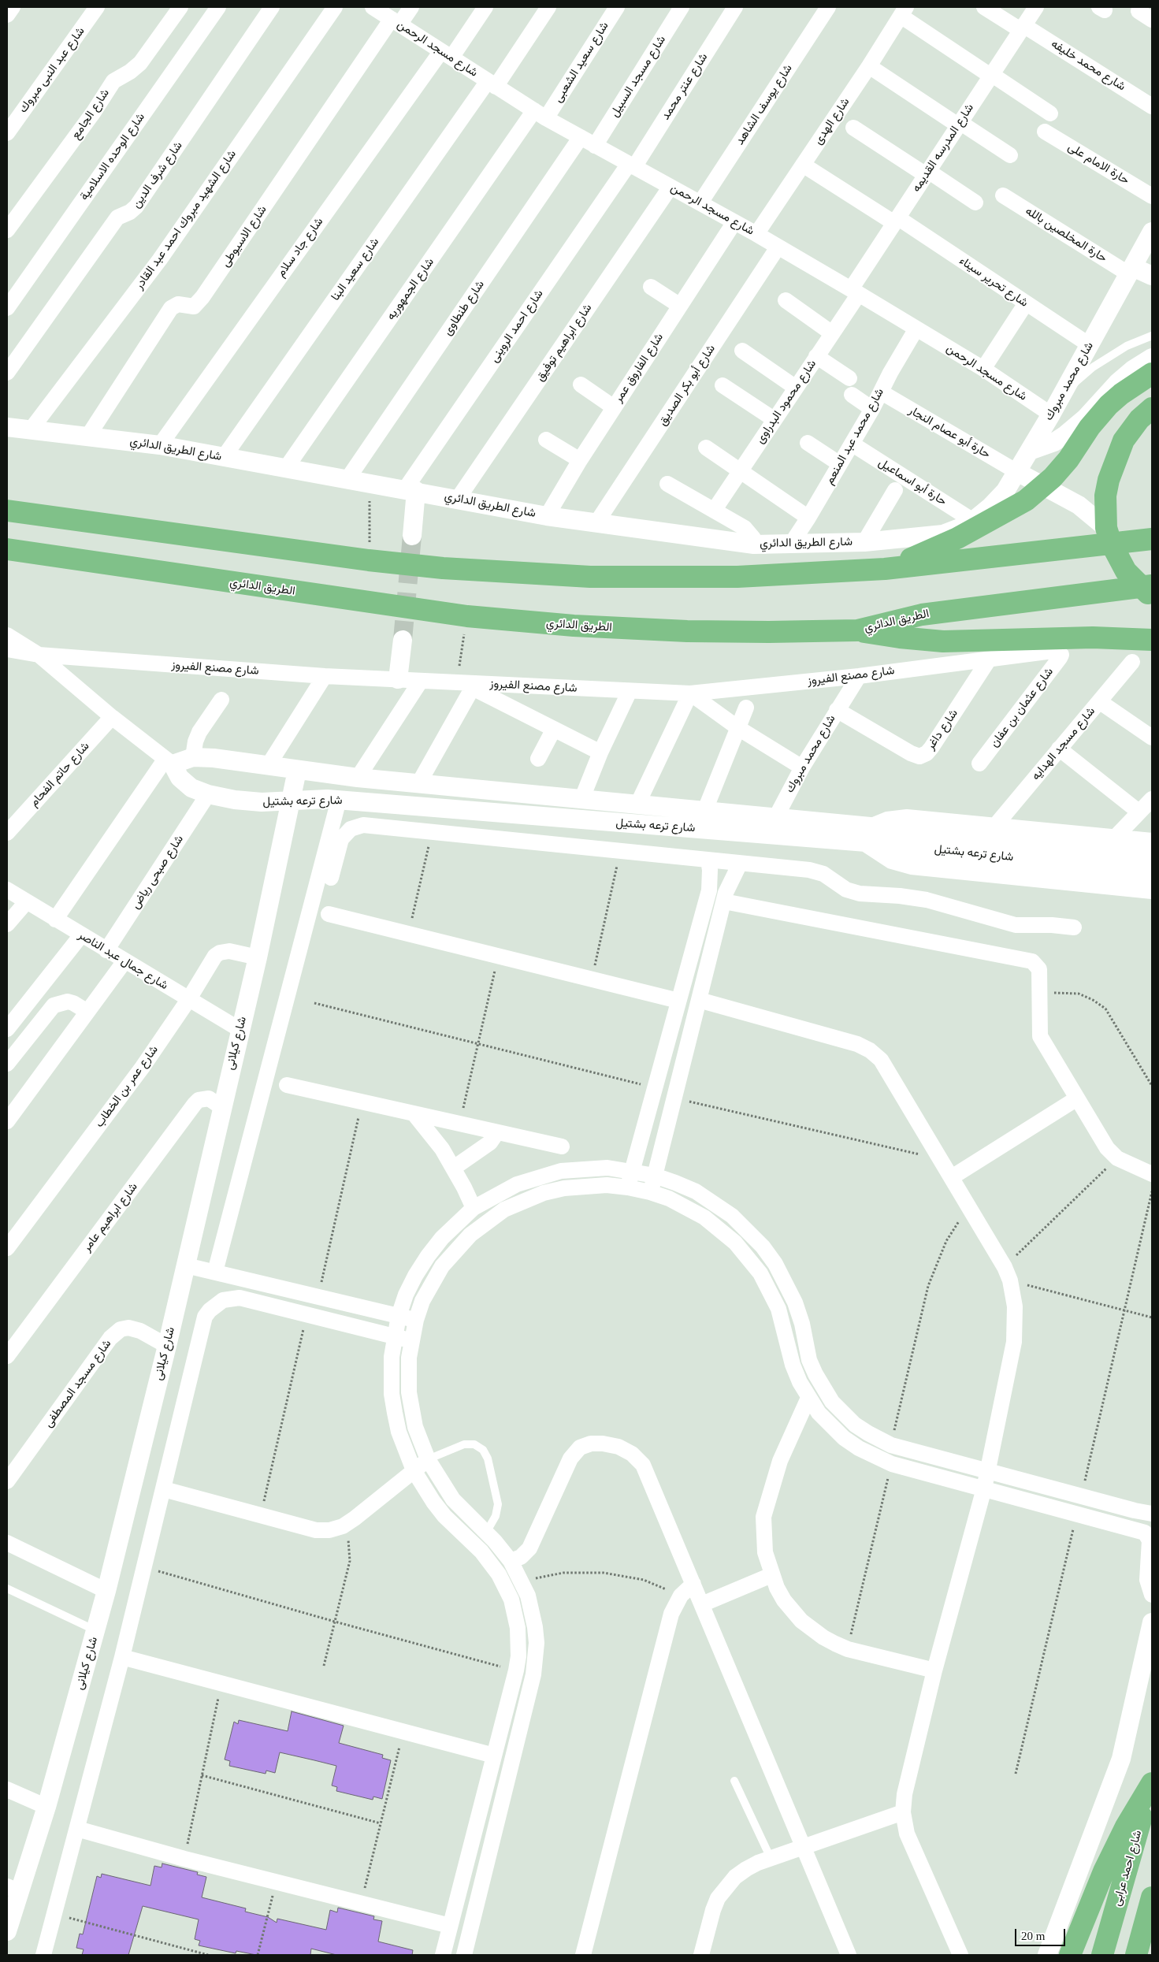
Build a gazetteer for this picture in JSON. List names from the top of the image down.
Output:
{
  "streets": {
    "highway": ["الطريق الدائري", "شارع احمد عرابى"],
    "street": [
      "شارع مسجد الرحمن",
      "شارع سعيد الشعبى",
      "شارع محمد خليفه",
      "شارع عبد النبى مبروك",
      "شارع مسجد السبيل",
      "شارع عنتر محمد",
      "شارع يوسف الشاهد",
      "شارع الجامع",
      "شارع الهدى",
      "شارع المدرسه القديمه",
      "شارع الوحده الاسلامية",
      "حارة الامام على",
      "شارع شرف الدين",
      "شارع الشهيد مبروك احمد عبد القادر",
      "حارة المخلصين بالله",
      "شارع الاسيوطى",
      "شارع جاد سلام",
      "شارع سعيد البنا",
      "شارع تحرير سيناء",
      "شارع الجمهوريه",
      "شارع طنطاوى",
      "شارع احمد الروينى",
      "شارع ابراهيم توفيق",
      "شارع الفاروق عمر",
      "شارع محمد مبروك",
      "شارع أبو بكر الصديق",
      "شارع محمود البدراوى",
      "حارة أبو عصام النجار",
      "شارع محمد عبد المنعم",
      "شارع الطريق الدائري",
      "حارة أبو اسماعيل",
      "شارع مصنع الفيروز",
      "شارع عثمان بن عفان",
      "شارع داغر",
      "شارع مسجد الهدايه",
      "شارع حاتم الفحام",
      "شارع ترعه بشتيل",
      "شارع صبحى رياض",
      "شارع جمال عبد الناصر",
      "شارع كيلانى",
      "شارع عمر بن الخطاب",
      "شارع ابراهيم عامر",
      "شارع مسجد المصطفى"
    ]
  },
  "crossings": [
    ["شارع مسجد الرحمن", "شارع سعيد الشعبى"],
    ["شارع مسجد الرحمن", "شارع مسجد السبيل"],
    ["شارع مسجد الرحمن", "شارع عنتر محمد"],
    ["شارع مسجد الرحمن", "شارع يوسف الشاهد"],
    ["شارع مسجد الرحمن", "شارع الهدى"],
    ["شارع مسجد الرحمن", "شارع المدرسه القديمه"],
    ["شارع مسجد الرحمن", "شارع الاسيوطى"],
    ["شارع مسجد الرحمن", "شارع جاد سلام"],
    ["شارع مسجد الرحمن", "شارع سعيد البنا"],
    ["شارع مسجد الرحمن", "شارع الجمهوريه"],
    ["شارع مسجد الرحمن", "شارع طنطاوى"],
    ["شارع مسجد الرحمن", "شارع احمد الروينى"],
    ["شارع مسجد الرحمن", "شارع ابراهيم توفيق"],
    ["شارع مسجد الرحمن", "شارع الفاروق عمر"],
    ["شارع مسجد الرحمن", "شارع محمد مبروك"],
    ["شارع مسجد الرحمن", "شارع أبو بكر الصديق"],
    ["شارع مسجد الرحمن", "شارع محمود البدراوى"],
    ["شارع مسجد الرحمن", "شارع محمد عبد المنعم"],
    ["شارع سعيد الشعبى", "شارع الجمهوريه"],
    ["شارع محمد خليفه", "شارع المدرسه القديمه"],
    ["شارع عنتر محمد", "شارع احمد الروينى"],
    ["شارع الهدى", "شارع تحرير سيناء"],
    ["شارع المدرسه القديمه", "شارع تحرير سيناء"],
    ["شارع المدرسه القديمه", "شارع محمود البدراوى"],
    ["شارع الشهيد مبروك احمد عبد القادر", "شارع الطريق الدائري"],
    ["حارة المخلصين بالله", "شارع محمد مبروك"],
    ["شارع الاسيوطى", "شارع الطريق الدائري"],
    ["شارع جاد سلام", "شارع الطريق الدائري"],
    ["شارع سعيد البنا", "شارع الطريق الدائري"],
    ["شارع تحرير سيناء", "شارع محمد مبروك"],
    ["شارع الجمهوريه", "شارع الطريق الدائري"],
    ["شارع طنطاوى", "شارع الطريق الدائري"],
    ["شارع احمد الروينى", "شارع الطريق الدائري"],
    ["شارع ابراهيم توفيق", "شارع الطريق الدائري"],
    ["شارع الفاروق عمر", "شارع الطريق الدائري"],
    ["شارع محمد مبروك", "حارة أبو عصام النجار"],
    ["شارع محمد مبروك", "شارع الطريق الدائري"],
    ["شارع محمد مبروك", "حارة أبو اسماعيل"],
    ["شارع محمد مبروك", "شارع مصنع الفيروز"],
    ["شارع محمد مبروك", "شارع داغر"],
    ["شارع محمد مبروك", "شارع ترعه بشتيل"],
    ["شارع أبو بكر الصديق", "شارع الطريق الدائري"],
    ["حارة أبو عصام النجار", "شارع محمد عبد المنعم"],
    ["شارع محمد عبد المنعم", "شارع الطريق الدائري"],
    ["شارع محمد عبد المنعم", "حارة أبو اسماعيل"],
    ["شارع الطريق الدائري", "حارة أبو اسماعيل"],
    ["شارع مصنع الفيروز", "شارع عثمان بن عفان"],
    ["شارع مصنع الفيروز", "شارع داغر"],
    ["شارع مصنع الفيروز", "شارع ترعه بشتيل"],
    ["شارع مسجد الهدايه", "شارع ترعه بشتيل"],
    ["شارع حاتم الفحام", "شارع ترعه بشتيل"],
    ["شارع ترعه بشتيل", "شارع صبحى رياض"],
    ["شارع ترعه بشتيل", "شارع كيلانى"],
    ["شارع صبحى رياض", "شارع جمال عبد الناصر"],
    ["شارع جمال عبد الناصر", "شارع كيلانى"],
    ["شارع جمال عبد الناصر", "شارع عمر بن الخطاب"],
    ["شارع كيلانى", "شارع عمر بن الخطاب"],
    ["شارع كيلانى", "شارع ابراهيم عامر"],
    ["شارع كيلانى", "شارع مسجد المصطفى"]
  ],
  "scale_bar": "20 m"
}
